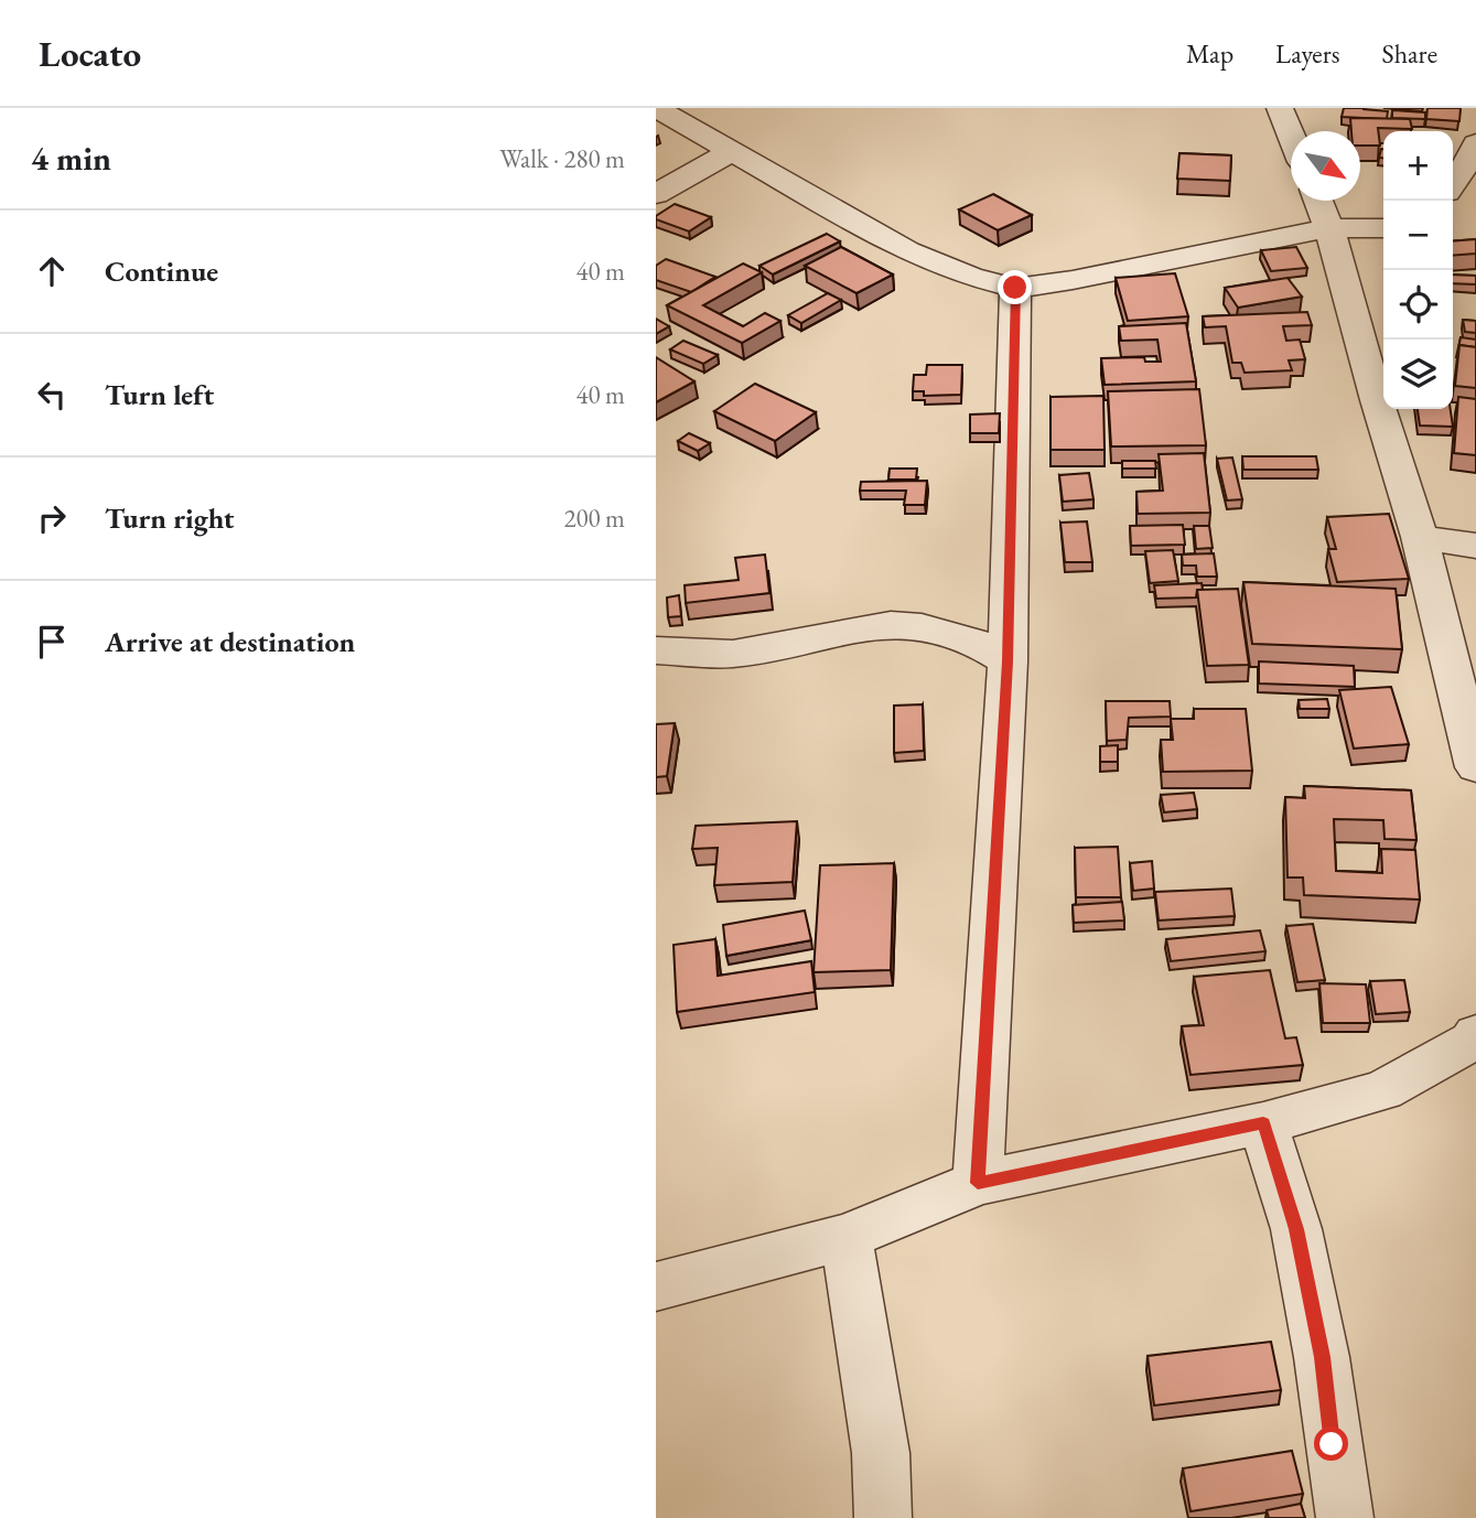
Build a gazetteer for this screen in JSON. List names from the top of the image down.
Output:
{
  "north": "bottom right",
  "page": {
    "header": "Locato",
    "nav": ["Map", "Layers", "Share"],
    "heading": ["4 min", "Walk · 280 m"],
    "map_buttons": ["+", "−"],
    "list": [
      ["Continue", "40 m"],
      ["Turn left", "40 m"],
      ["Turn right", "200 m"],
      "Arrive at destination"
    ]
  }
}
